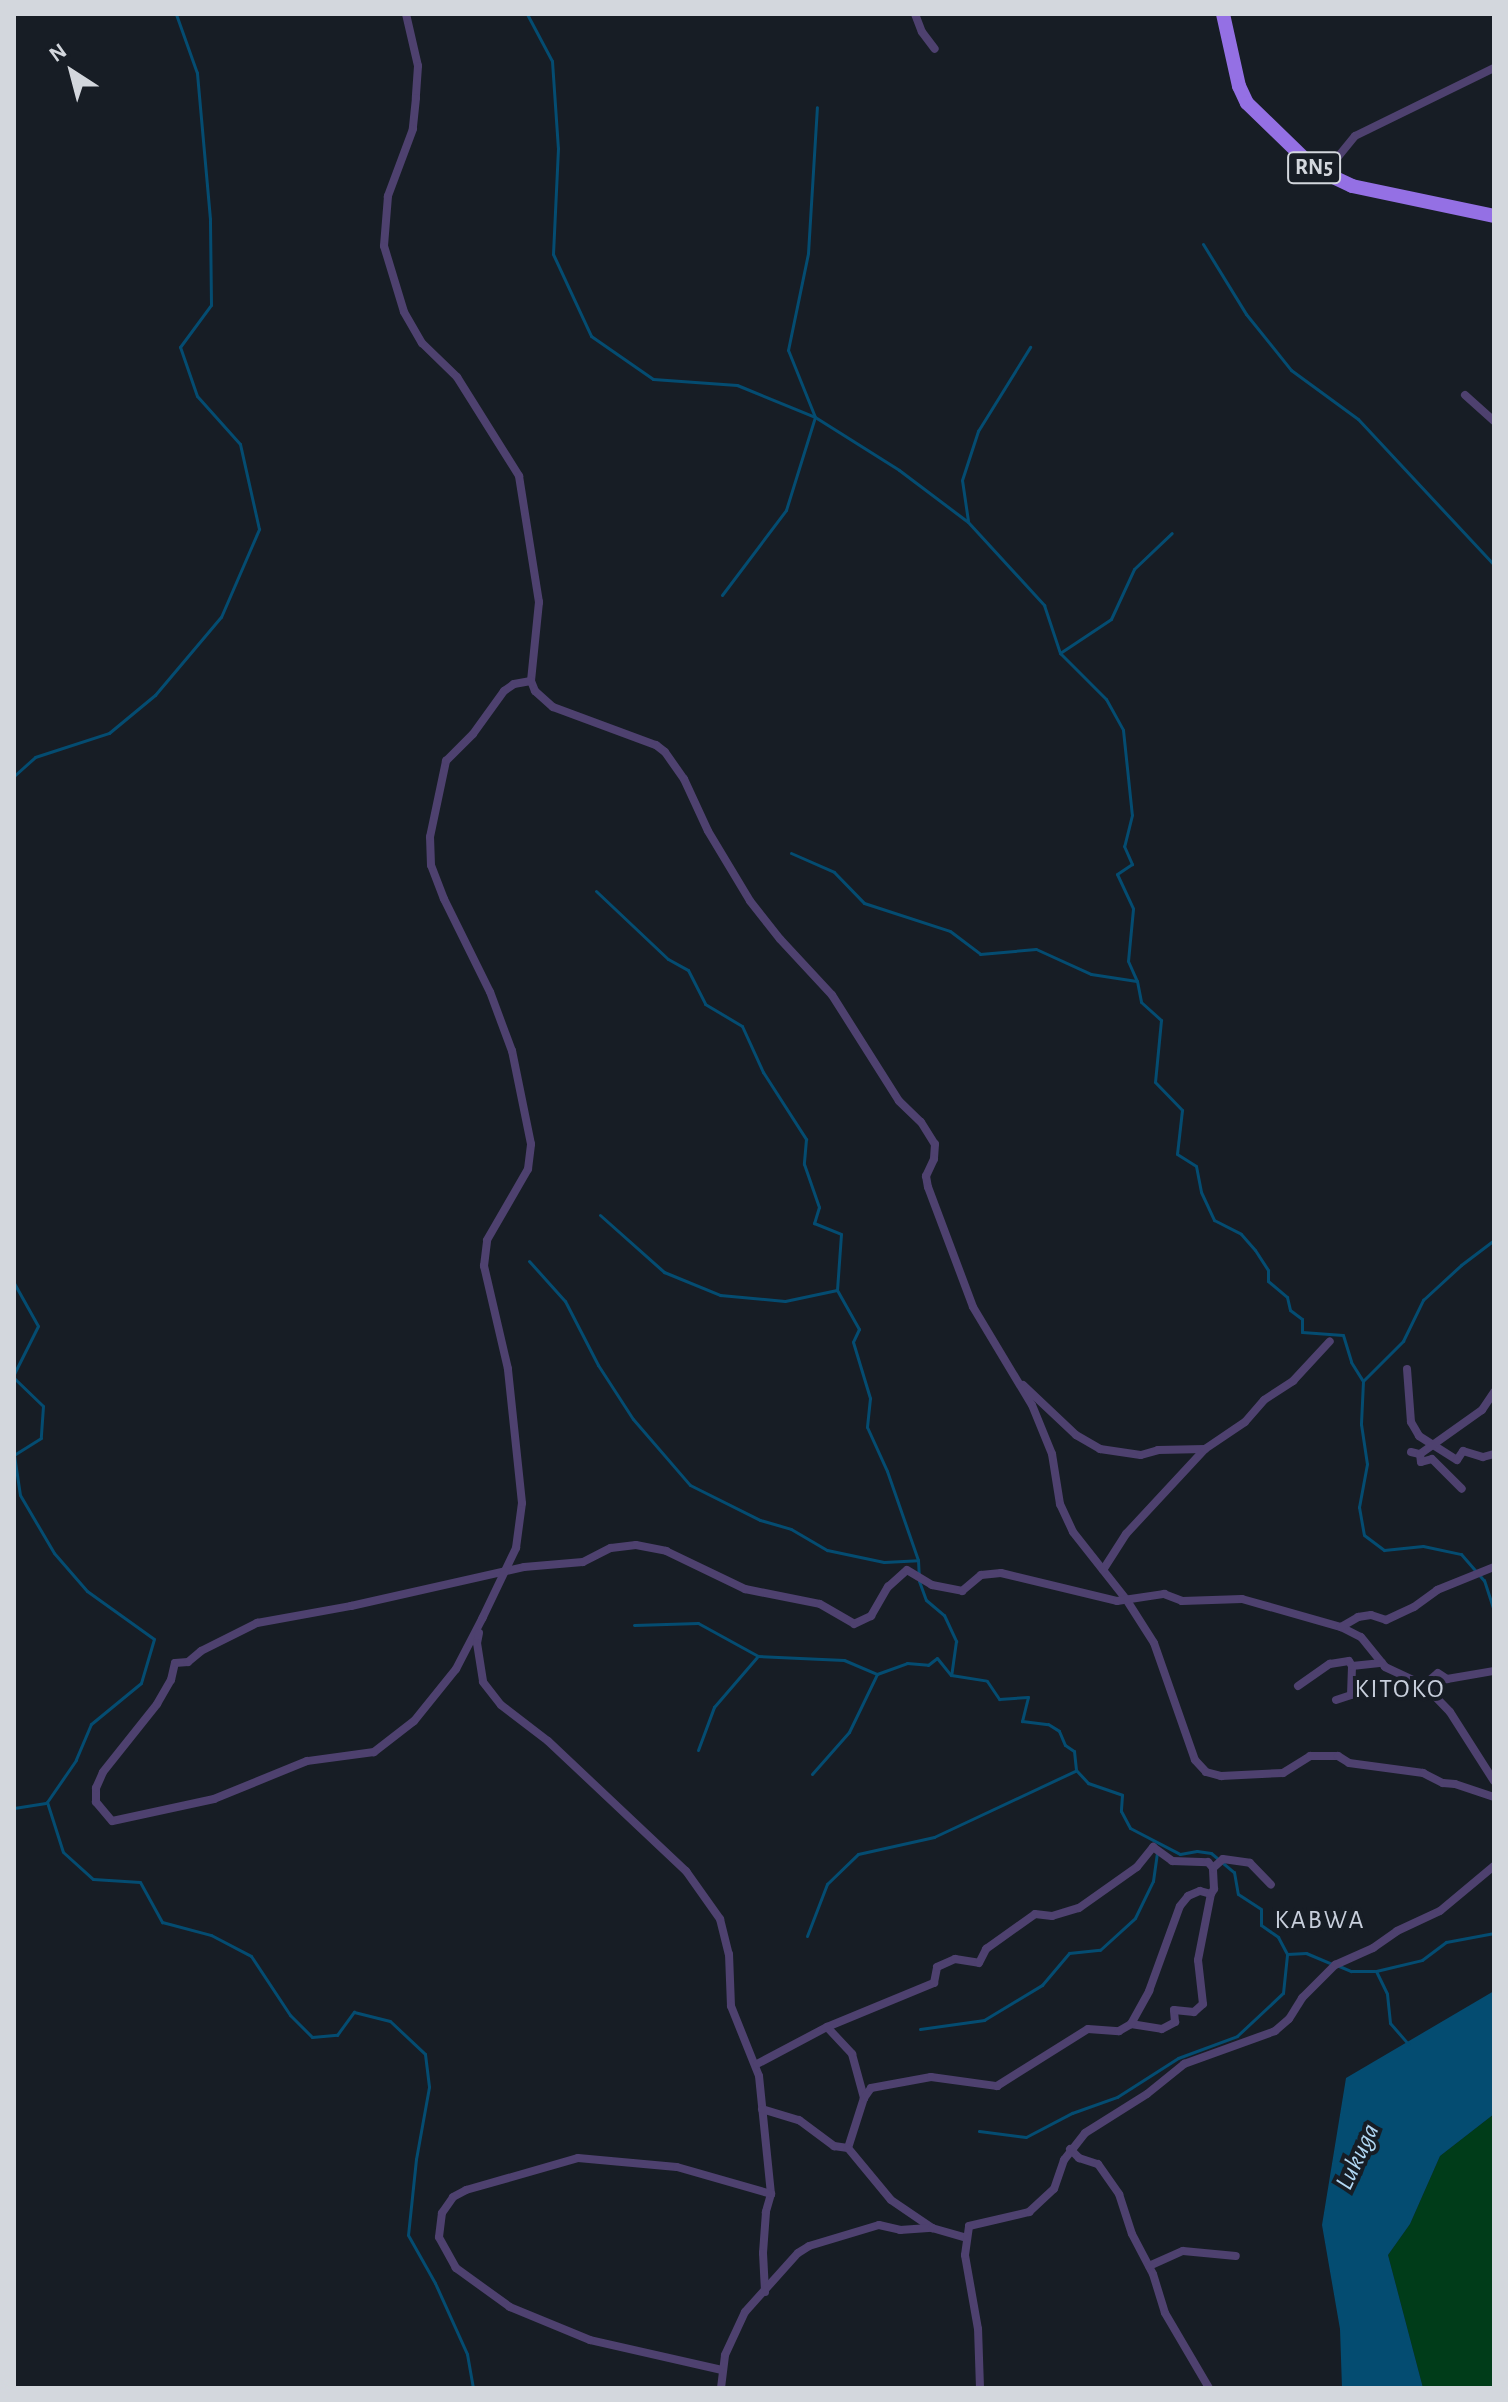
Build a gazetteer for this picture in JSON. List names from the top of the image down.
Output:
{
  "streets": {
    "highway": ["RN5"]
  },
  "districts": ["KITOKO", "KABWA"],
  "water": ["Lukuga"],
  "north": "top left"
}
